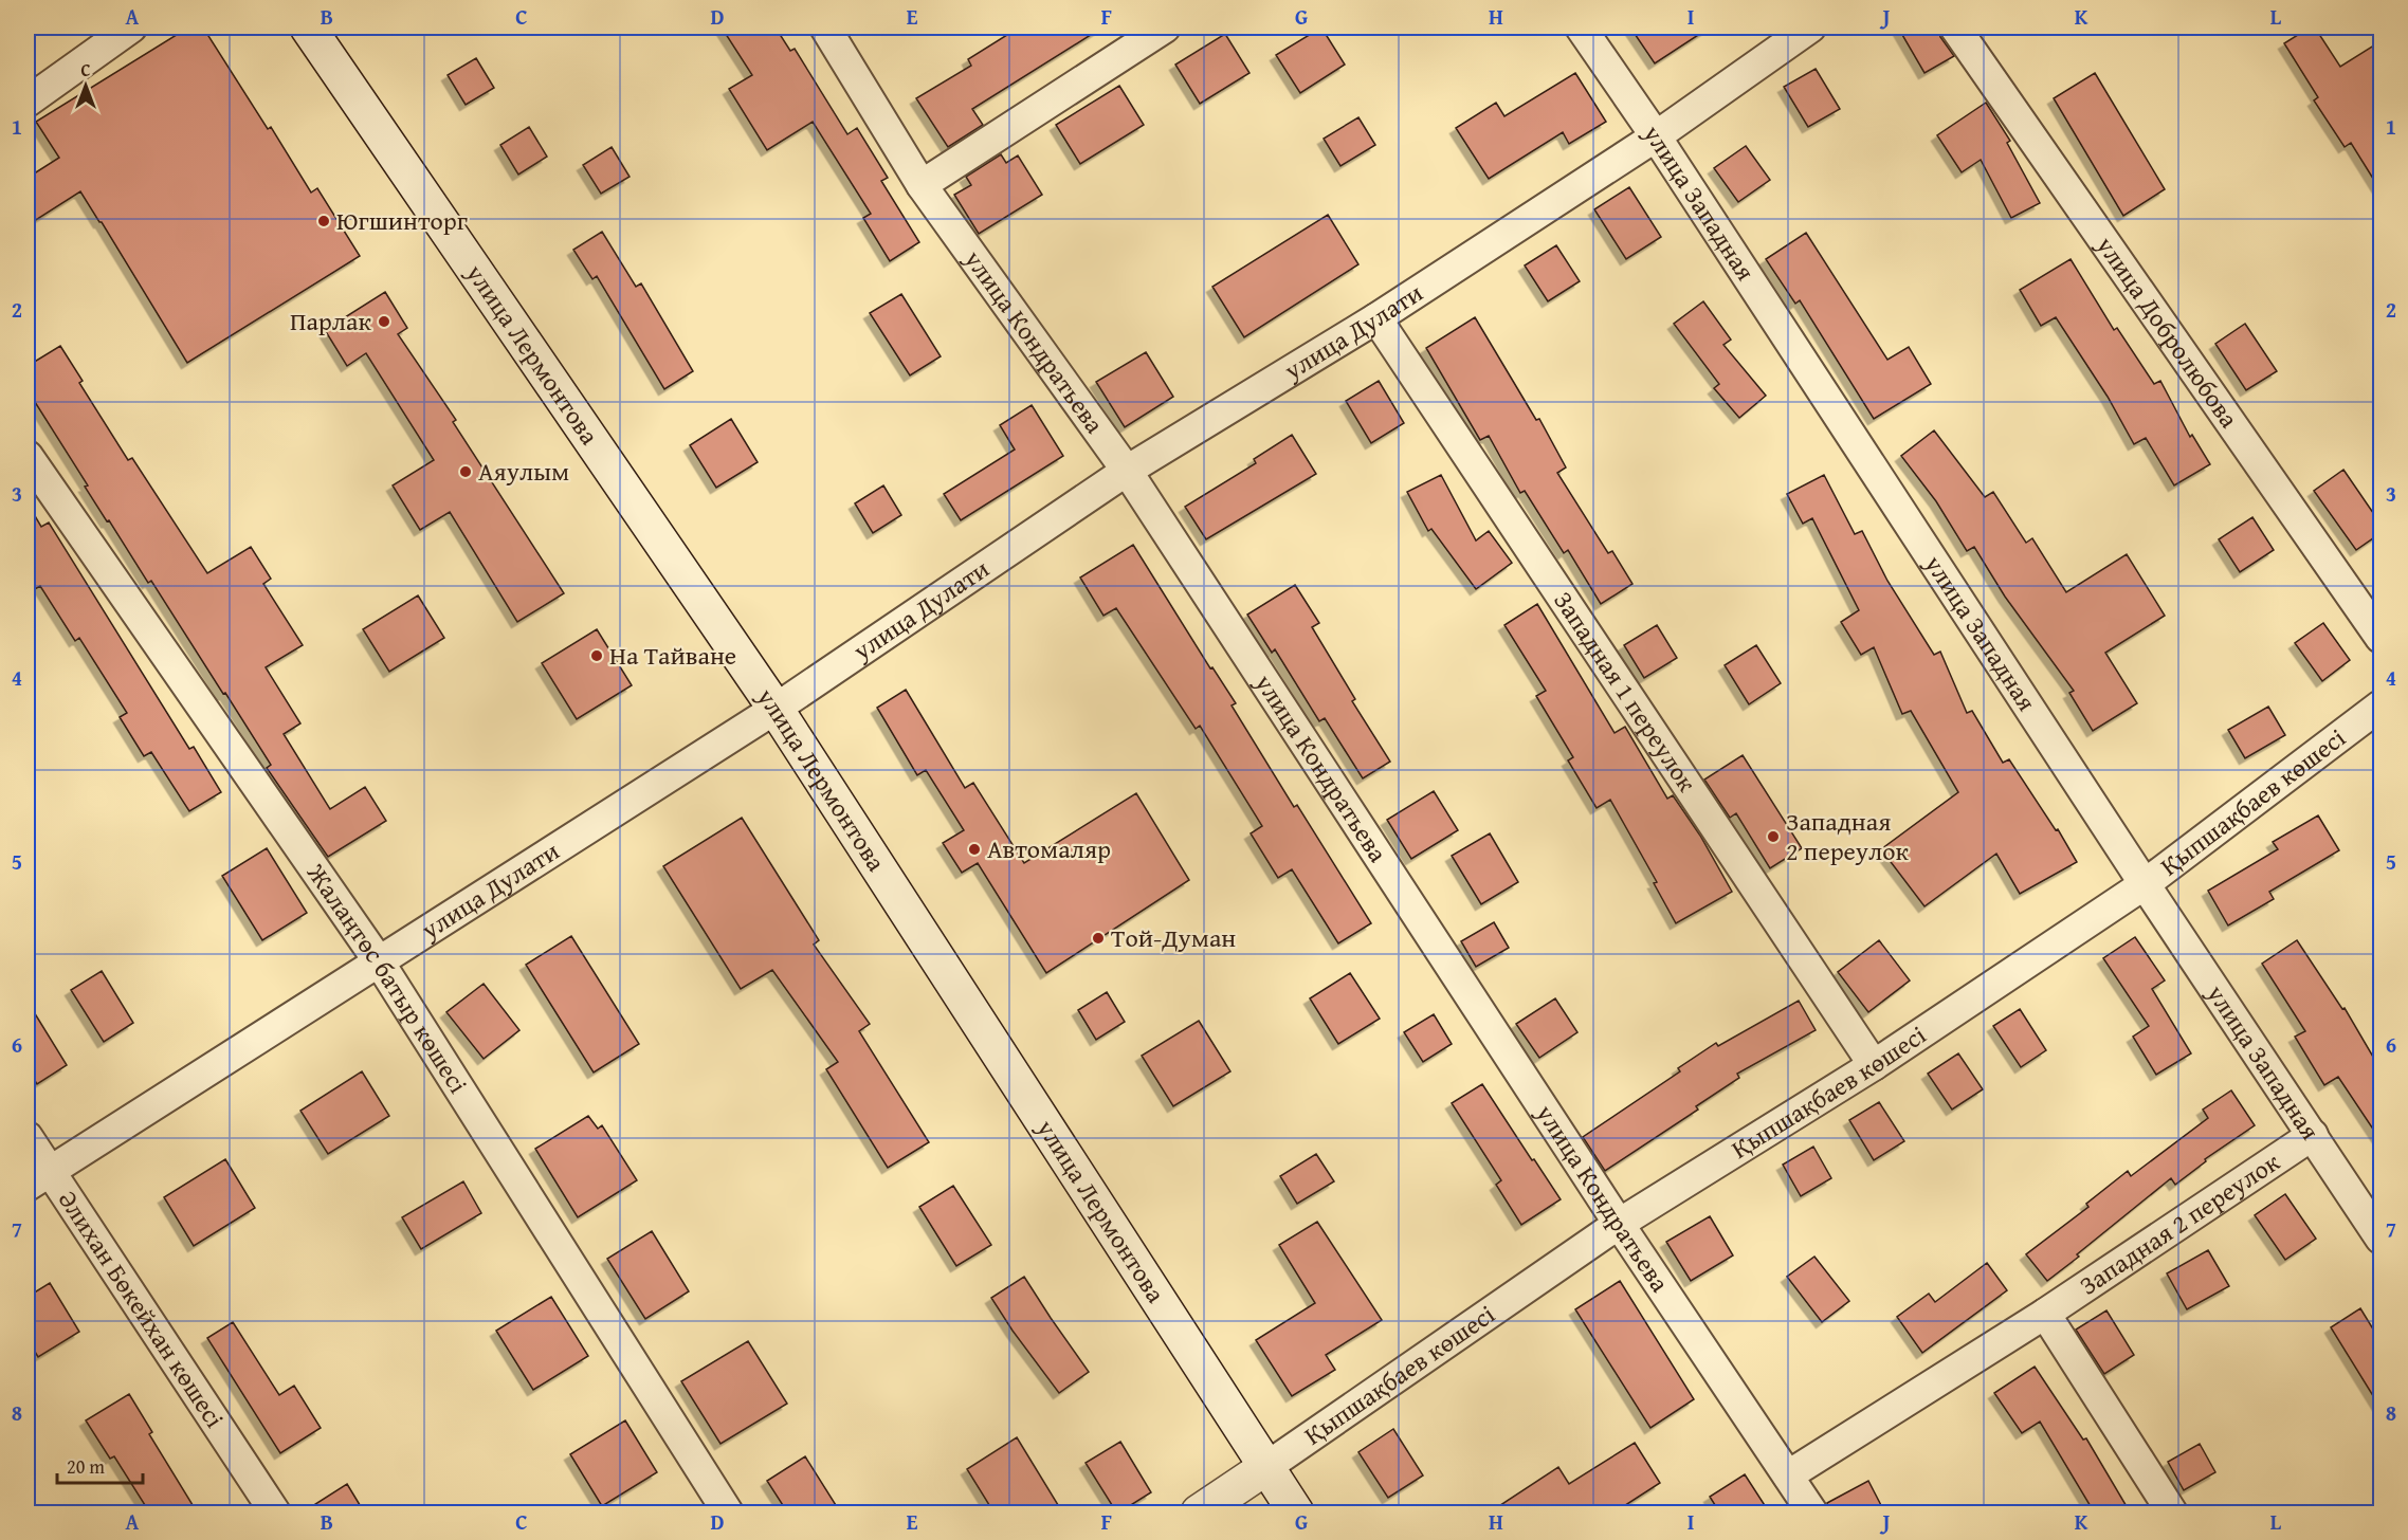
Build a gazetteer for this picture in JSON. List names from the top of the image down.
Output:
{
  "streets": {
    "main road": ["улица Лермонтова"],
    "street": [
      "улица Западная",
      "улица Дулати",
      "улица Добролюбова",
      "улица Кондратьева",
      "Западная 1 переулок",
      "Қыпшақбаев көшесі",
      "Жалаңтөс батыр көшесі",
      "Западная 2 переулок",
      "Әлихан Бөкейхан көшесі"
    ]
  },
  "crossings": [
    ["улица Западная", "улица Дулати"],
    ["улица Западная", "Қыпшақбаев көшесі"],
    ["улица Западная", "Западная 2 переулок"],
    ["улица Дулати", "улица Кондратьева"],
    ["улица Дулати", "улица Лермонтова"],
    ["улица Дулати", "Западная 1 переулок"],
    ["улица Дулати", "Жалаңтөс батыр көшесі"],
    ["улица Дулати", "Әлихан Бөкейхан көшесі"],
    ["улица Кондратьева", "Қыпшақбаев көшесі"],
    ["улица Кондратьева", "Западная 2 переулок"],
    ["улица Лермонтова", "Қыпшақбаев көшесі"],
    ["Западная 1 переулок", "Қыпшақбаев көшесі"]
  ],
  "places": [
    "Югшинторг",
    "Парлак",
    "Аяулым",
    "На Тайване",
    "Западная 2 переулок",
    "Автомаляр",
    "Той-Думан"
  ],
  "scale_bar": "20 m",
  "north": "top",
  "grid": {
    "columns": [
      "A",
      "B",
      "C",
      "D",
      "E",
      "F",
      "G",
      "H",
      "I",
      "J",
      "K",
      "L"
    ],
    "rows": [
      "1",
      "2",
      "3",
      "4",
      "5",
      "6",
      "7",
      "8"
    ]
  }
}
